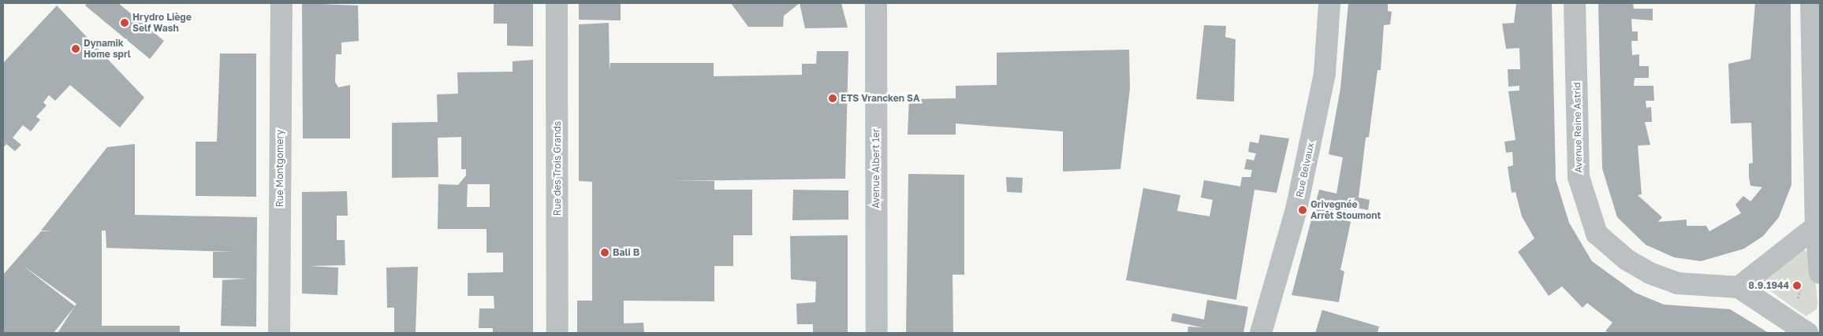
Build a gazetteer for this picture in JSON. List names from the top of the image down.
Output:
{
  "streets": {
    "street": [
      "Avenue Reine Astrid",
      "Rue Montgomery",
      "Rue des Trois Grands",
      "Avenue Albert 1er",
      "Rue Belvaux"
    ]
  },
  "places": [
    "Hrydro Liège Self Wash",
    "Dynamik Home sprl",
    "ETS Vrancken SA",
    "Grivegnée Arrêt Stoumont",
    "Bali B",
    "8.9.1944"
  ]
}
